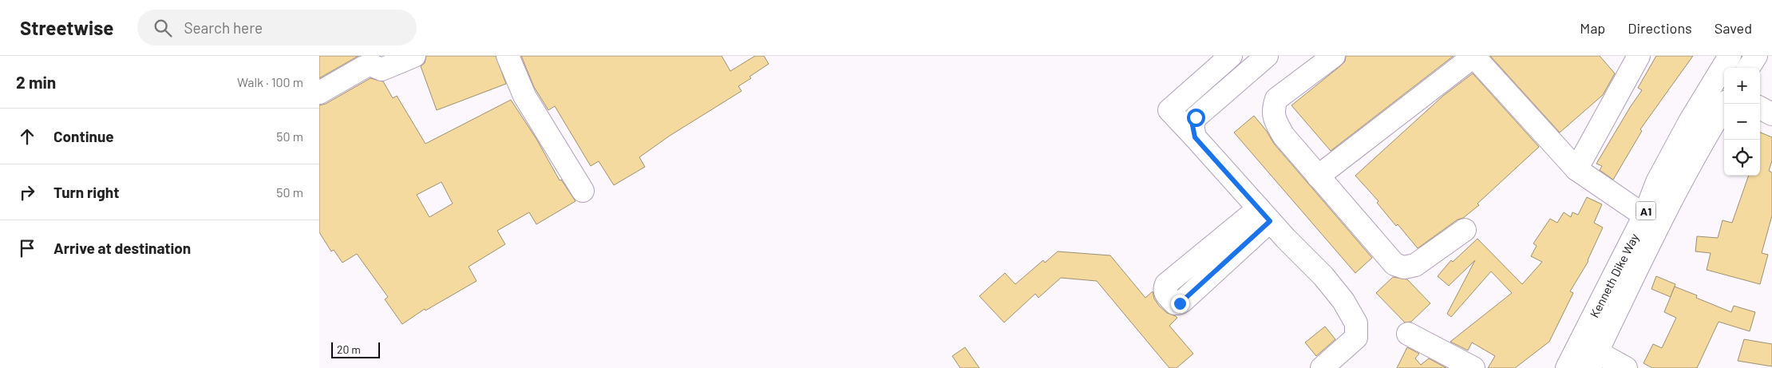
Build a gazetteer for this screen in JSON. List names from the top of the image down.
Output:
{
  "streets": {
    "main road": ["A1", "Kenneth Dike Way"]
  },
  "scale_bar": "20 m",
  "page": {
    "header": "Streetwise",
    "search": "Search here",
    "nav": ["Map", "Directions", "Saved"],
    "heading": ["2 min", "Walk · 100 m"],
    "map_buttons": ["+", "−"],
    "list": [
      ["Continue", "50 m"],
      ["Turn right", "50 m"],
      "Arrive at destination"
    ],
    "scale": "20 m"
  }
}
